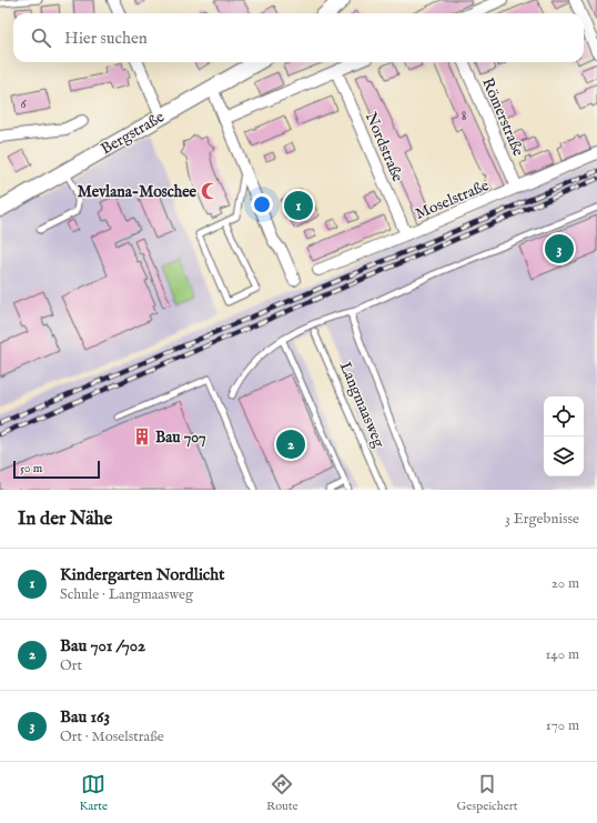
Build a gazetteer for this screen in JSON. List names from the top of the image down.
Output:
{
  "streets": {
    "main road": ["Bergstraße"],
    "street": ["Römerstraße", "Nordstraße", "Moselstraße"],
    "lane": ["Langmaasweg"]
  },
  "crossings": [
    ["Römerstraße", "Moselstraße"],
    ["Nordstraße", "Moselstraße"]
  ],
  "places": {
    "mosque": ["Mevlana-Moschee"],
    "building": ["Bau 707"]
  },
  "house_numbers": ["6", "8"],
  "scale_bar": "50 m",
  "page": {
    "search": "Hier suchen",
    "pins": ["1", "3", "2"],
    "scale": "50 m",
    "heading": ["In der Nähe", "3 Ergebnisse"],
    "list": [
      {
        "mark": "1",
        "name": "Kindergarten Nordlicht",
        "note": "Schule · Langmaasweg",
        "value": "20 m"
      },
      {
        "mark": "2",
        "name": "Bau 701 /702",
        "note": "Ort",
        "value": "140 m"
      },
      {
        "mark": "3",
        "name": "Bau 163",
        "note": "Ort · Moselstraße",
        "value": "170 m"
      }
    ],
    "nav": ["Karte", "Route", "Gespeichert"]
  }
}
